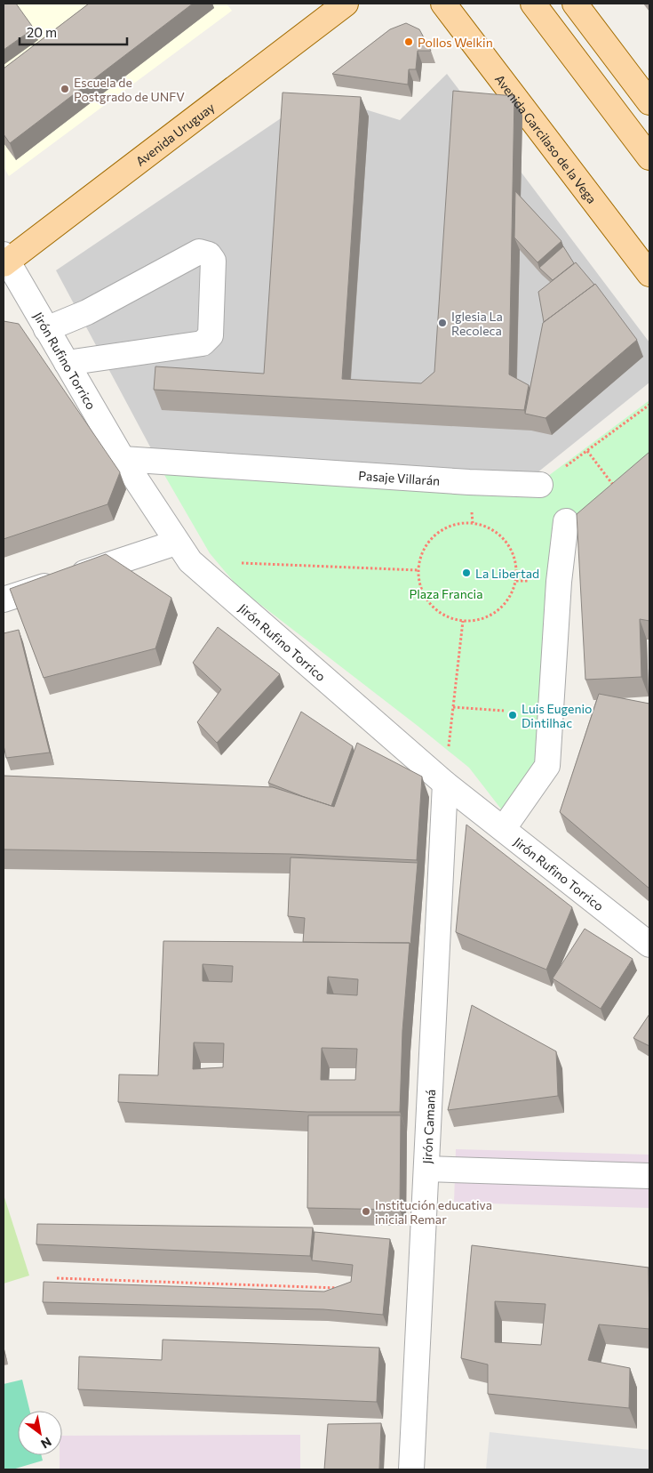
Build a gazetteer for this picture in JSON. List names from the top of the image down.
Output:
{
  "streets": {
    "main road": ["Avenida Uruguay", "Avenida Garcilaso de la Vega"],
    "street": ["Jirón Rufino Torrico", "Pasaje Villarán", "Jirón Camaná"]
  },
  "crossings": [
    ["Avenida Uruguay", "Jirón Rufino Torrico"],
    ["Jirón Rufino Torrico", "Pasaje Villarán"],
    ["Jirón Rufino Torrico", "Jirón Camaná"]
  ],
  "parks": ["Plaza Francia"],
  "places": [
    "Pollos Welkin",
    "Escuela de Postgrado de UNFV",
    "Iglesia La Recoleca",
    "La Libertad",
    "Luis Eugenio Dintilhac",
    "Institución educativa inicial Remar"
  ],
  "scale_bar": "20 m",
  "north": "bottom right"
}
